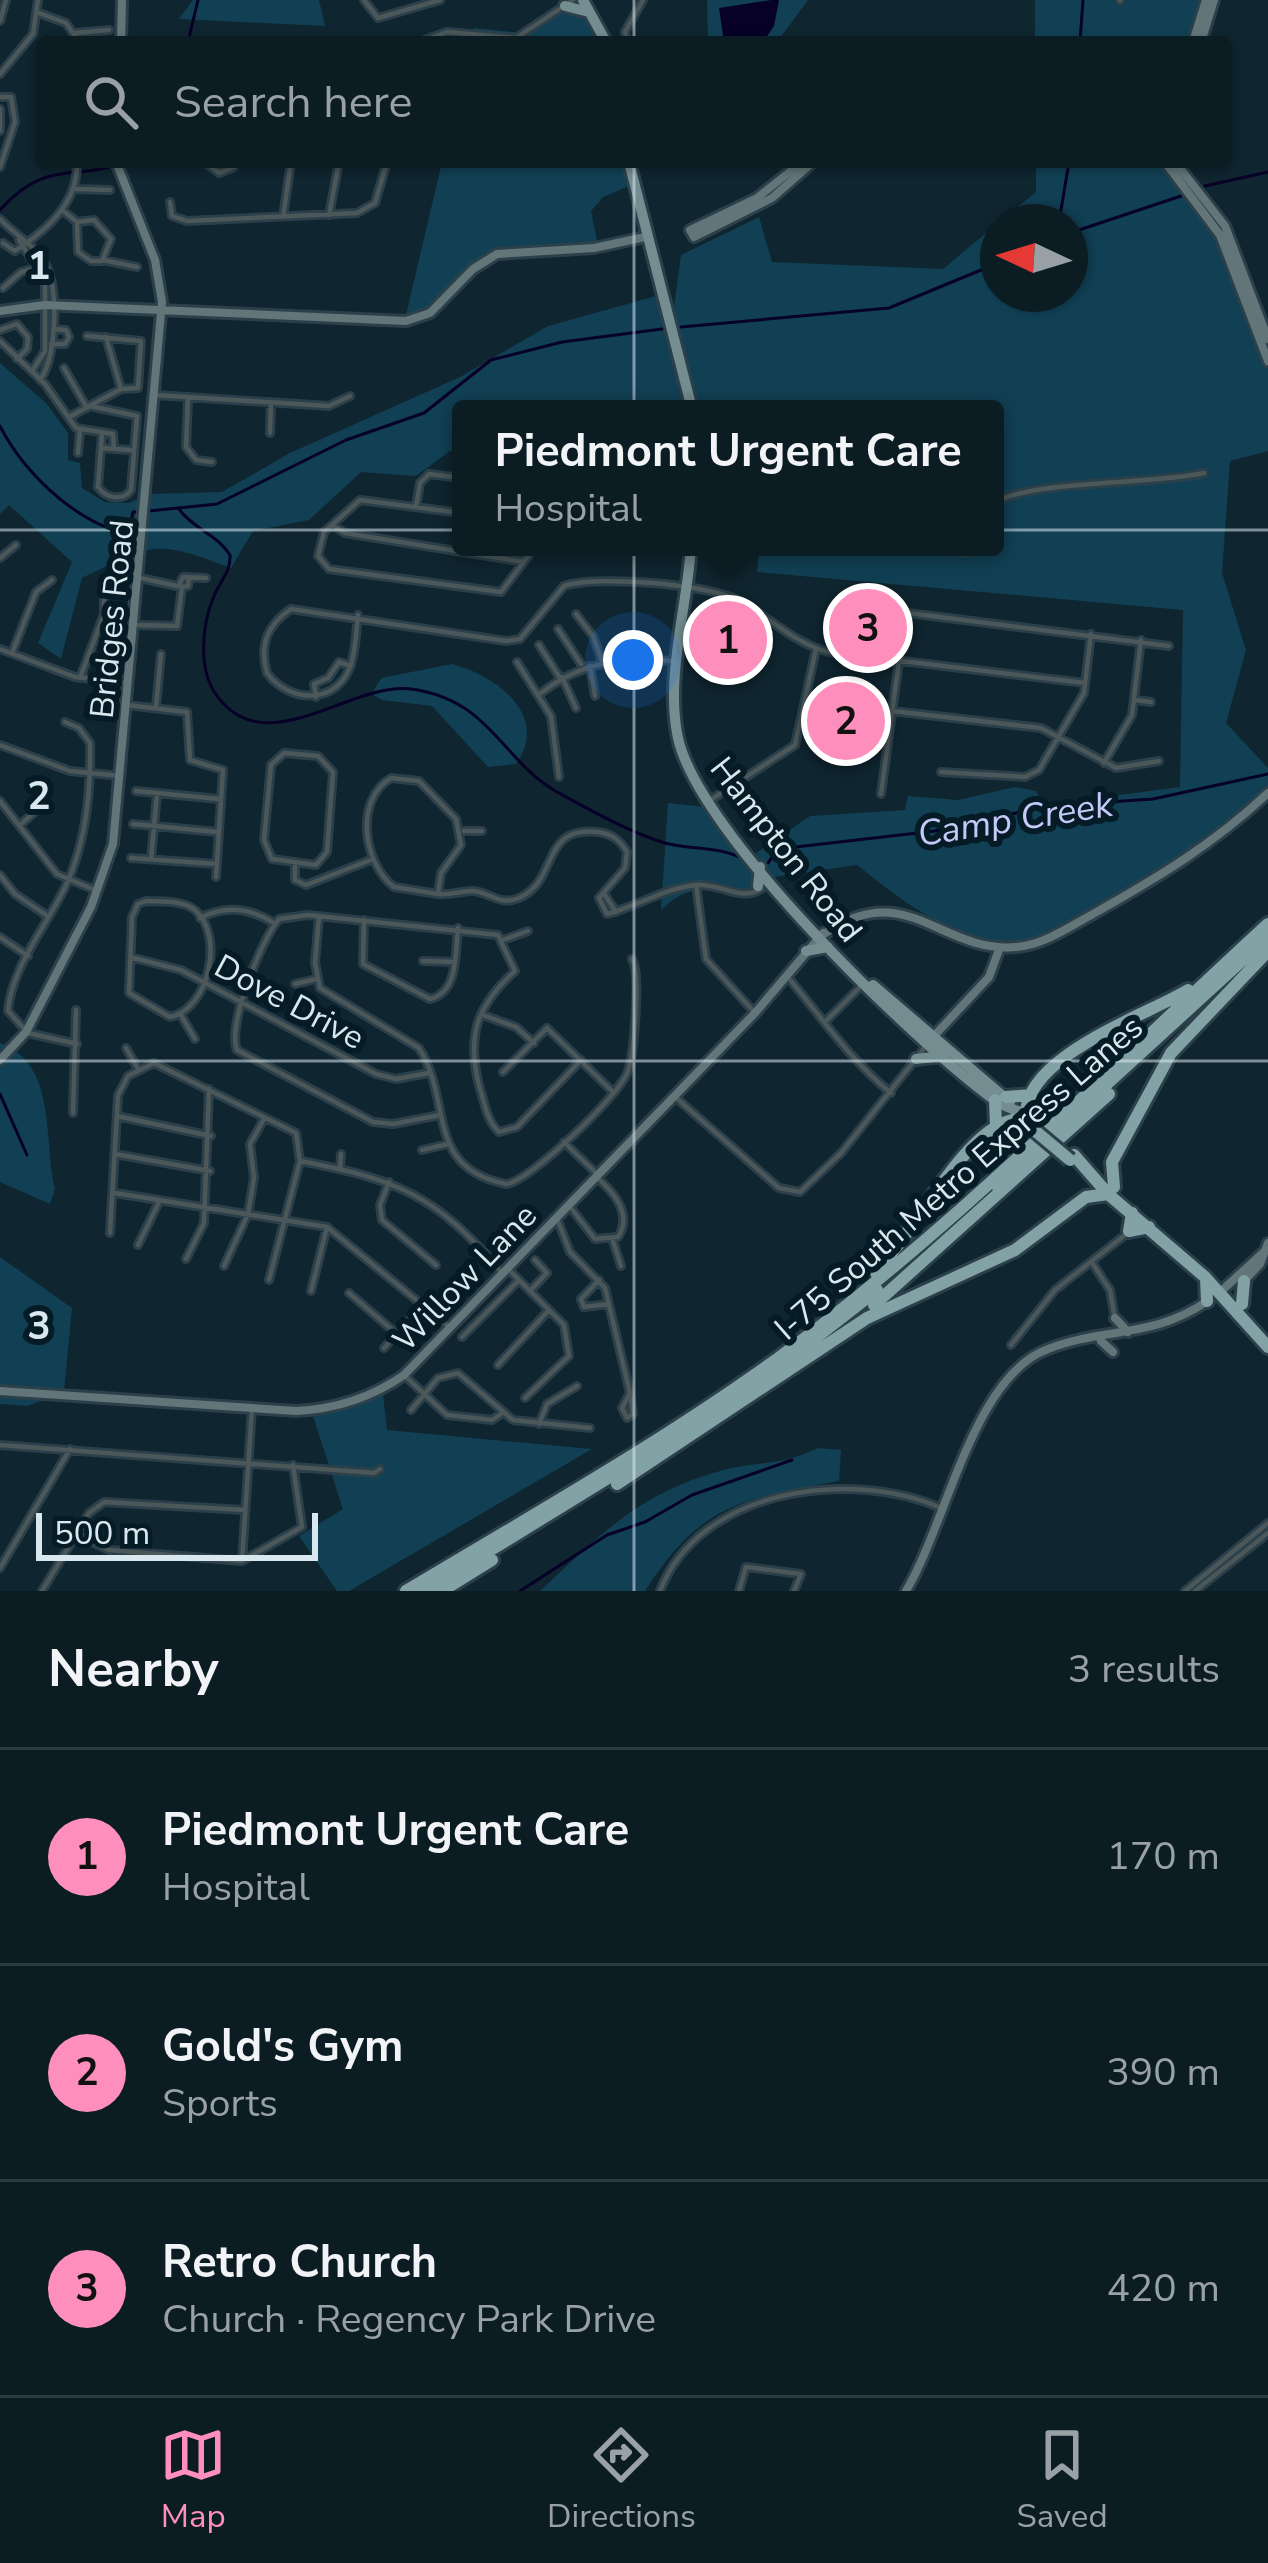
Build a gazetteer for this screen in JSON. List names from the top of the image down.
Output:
{
  "streets": {
    "highway": ["Hampton Road", "I-75 South Metro Express Lanes"],
    "street": ["Bridges Road", "Dove Drive", "Willow Lane"]
  },
  "water": ["Camp Creek"],
  "scale_bar": "500 m",
  "north": "left",
  "page": {
    "search": "Search here",
    "popup": ["Piedmont Urgent Care", "Hospital"],
    "pins": ["3", "1", "2"],
    "scale": "500 m",
    "heading": ["Nearby", "3 results"],
    "list": [
      {
        "mark": "1",
        "name": "Piedmont Urgent Care",
        "note": "Hospital",
        "value": "170 m"
      },
      {
        "mark": "2",
        "name": "Gold's Gym",
        "note": "Sports",
        "value": "390 m"
      },
      {
        "mark": "3",
        "name": "Retro Church",
        "note": "Church · Regency Park Drive",
        "value": "420 m"
      }
    ],
    "nav": ["Map", "Directions", "Saved"]
  },
  "grid": {
    "rows": ["1", "2", "3"]
  }
}
